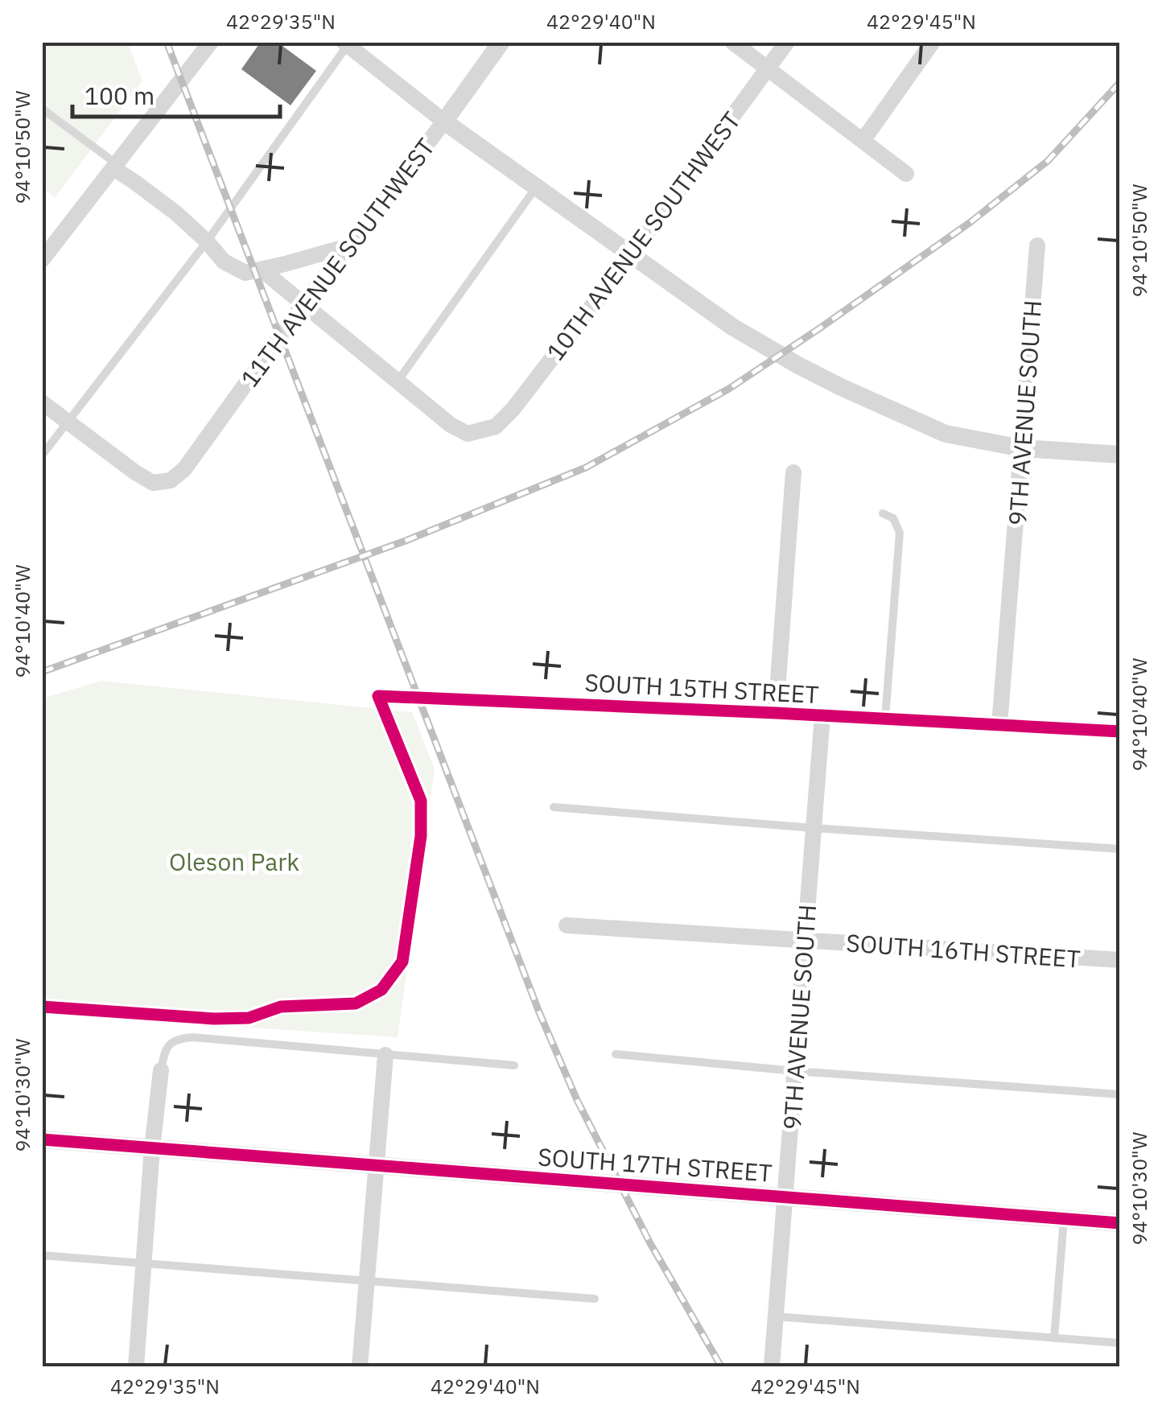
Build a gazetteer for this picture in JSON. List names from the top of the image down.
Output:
{
  "streets": {
    "street": [
      "10TH AVENUE SOUTHWEST",
      "11TH AVENUE SOUTHWEST",
      "9TH AVENUE SOUTH",
      "SOUTH 15TH STREET",
      "SOUTH 16TH STREET",
      "SOUTH 17TH STREET"
    ]
  },
  "crossings": [
    ["9TH AVENUE SOUTH", "SOUTH 15TH STREET"],
    ["9TH AVENUE SOUTH", "SOUTH 16TH STREET"],
    ["9TH AVENUE SOUTH", "SOUTH 17TH STREET"]
  ],
  "parks": ["Oleson Park"],
  "scale_bar": "100 m",
  "coordinates": [
    "42°29'35\"N",
    "42°29'40\"N",
    "42°29'45\"N",
    "94°10'50\"W",
    "94°10'40\"W",
    "94°10'30\"W"
  ]
}
